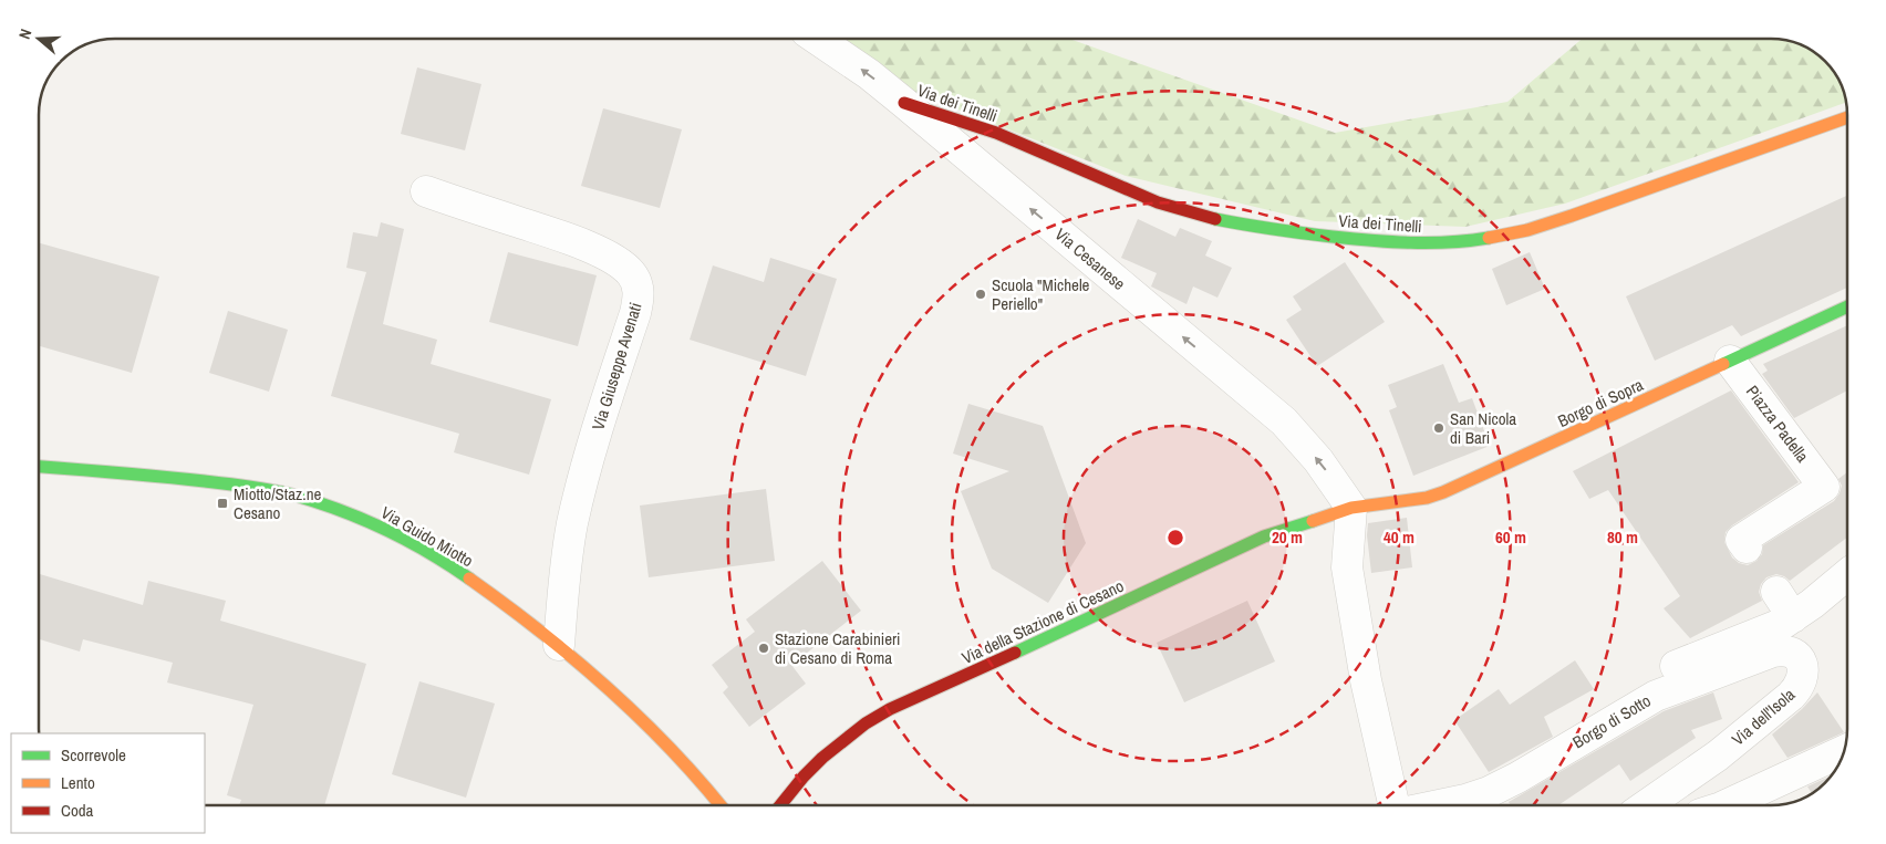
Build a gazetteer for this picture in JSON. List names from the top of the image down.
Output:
{
  "streets": {
    "street": [
      "Via dei Tinelli",
      "Via Cesanese",
      "Via Giuseppe Avenati",
      "Borgo di Sopra",
      "Piazza Padella",
      "Via Guido Miotto",
      "Via della Stazione di Cesano",
      "Via dell'Isola",
      "Borgo di Sotto"
    ]
  },
  "crossings": [
    ["Via dei Tinelli", "Via Cesanese"],
    ["Via Cesanese", "Borgo di Sopra"],
    ["Via Cesanese", "Via della Stazione di Cesano"],
    ["Via Giuseppe Avenati", "Via Guido Miotto"],
    ["Borgo di Sopra", "Piazza Padella"],
    ["Borgo di Sopra", "Via della Stazione di Cesano"],
    ["Via dell'Isola", "Borgo di Sotto"]
  ],
  "one_way": ["Via Cesanese"],
  "places": {
    "other": ["Scuola \"Michele Periello\"", "San Nicola di Bari", "Stazione Carabinieri di Cesano di Roma"],
    "transit": ["Miotto/Staz.ne Cesano"]
  },
  "legend": ["Scorrevole", "Lento", "Coda"],
  "north": "left",
  "rings": [
    "20 m",
    "40 m",
    "60 m",
    "80 m"
  ]
}
